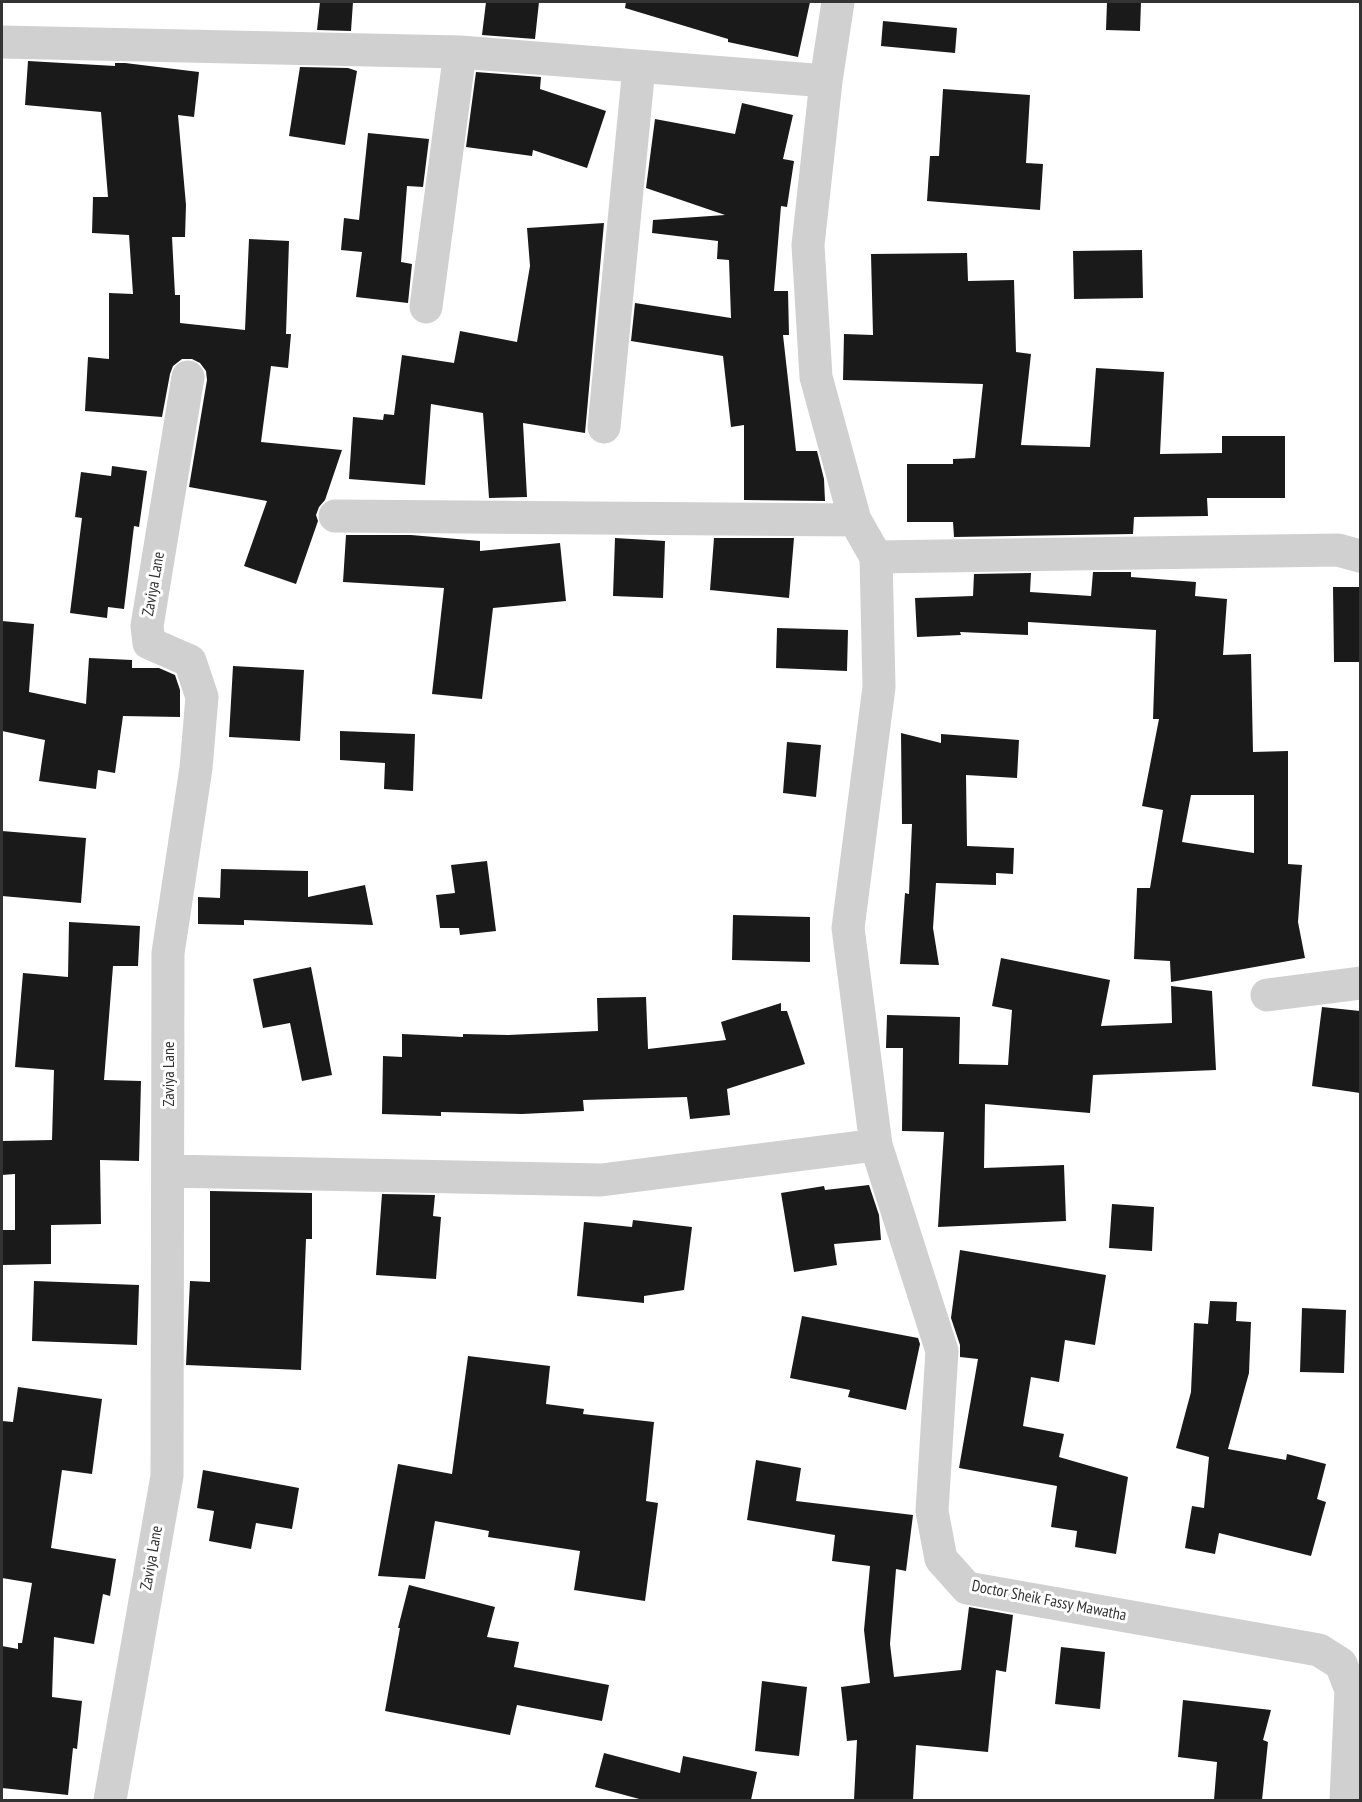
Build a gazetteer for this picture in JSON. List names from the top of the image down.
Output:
{
  "streets": {
    "street": ["Zaviya Lane", "Doctor Sheik Fassy Mawatha"]
  }
}
